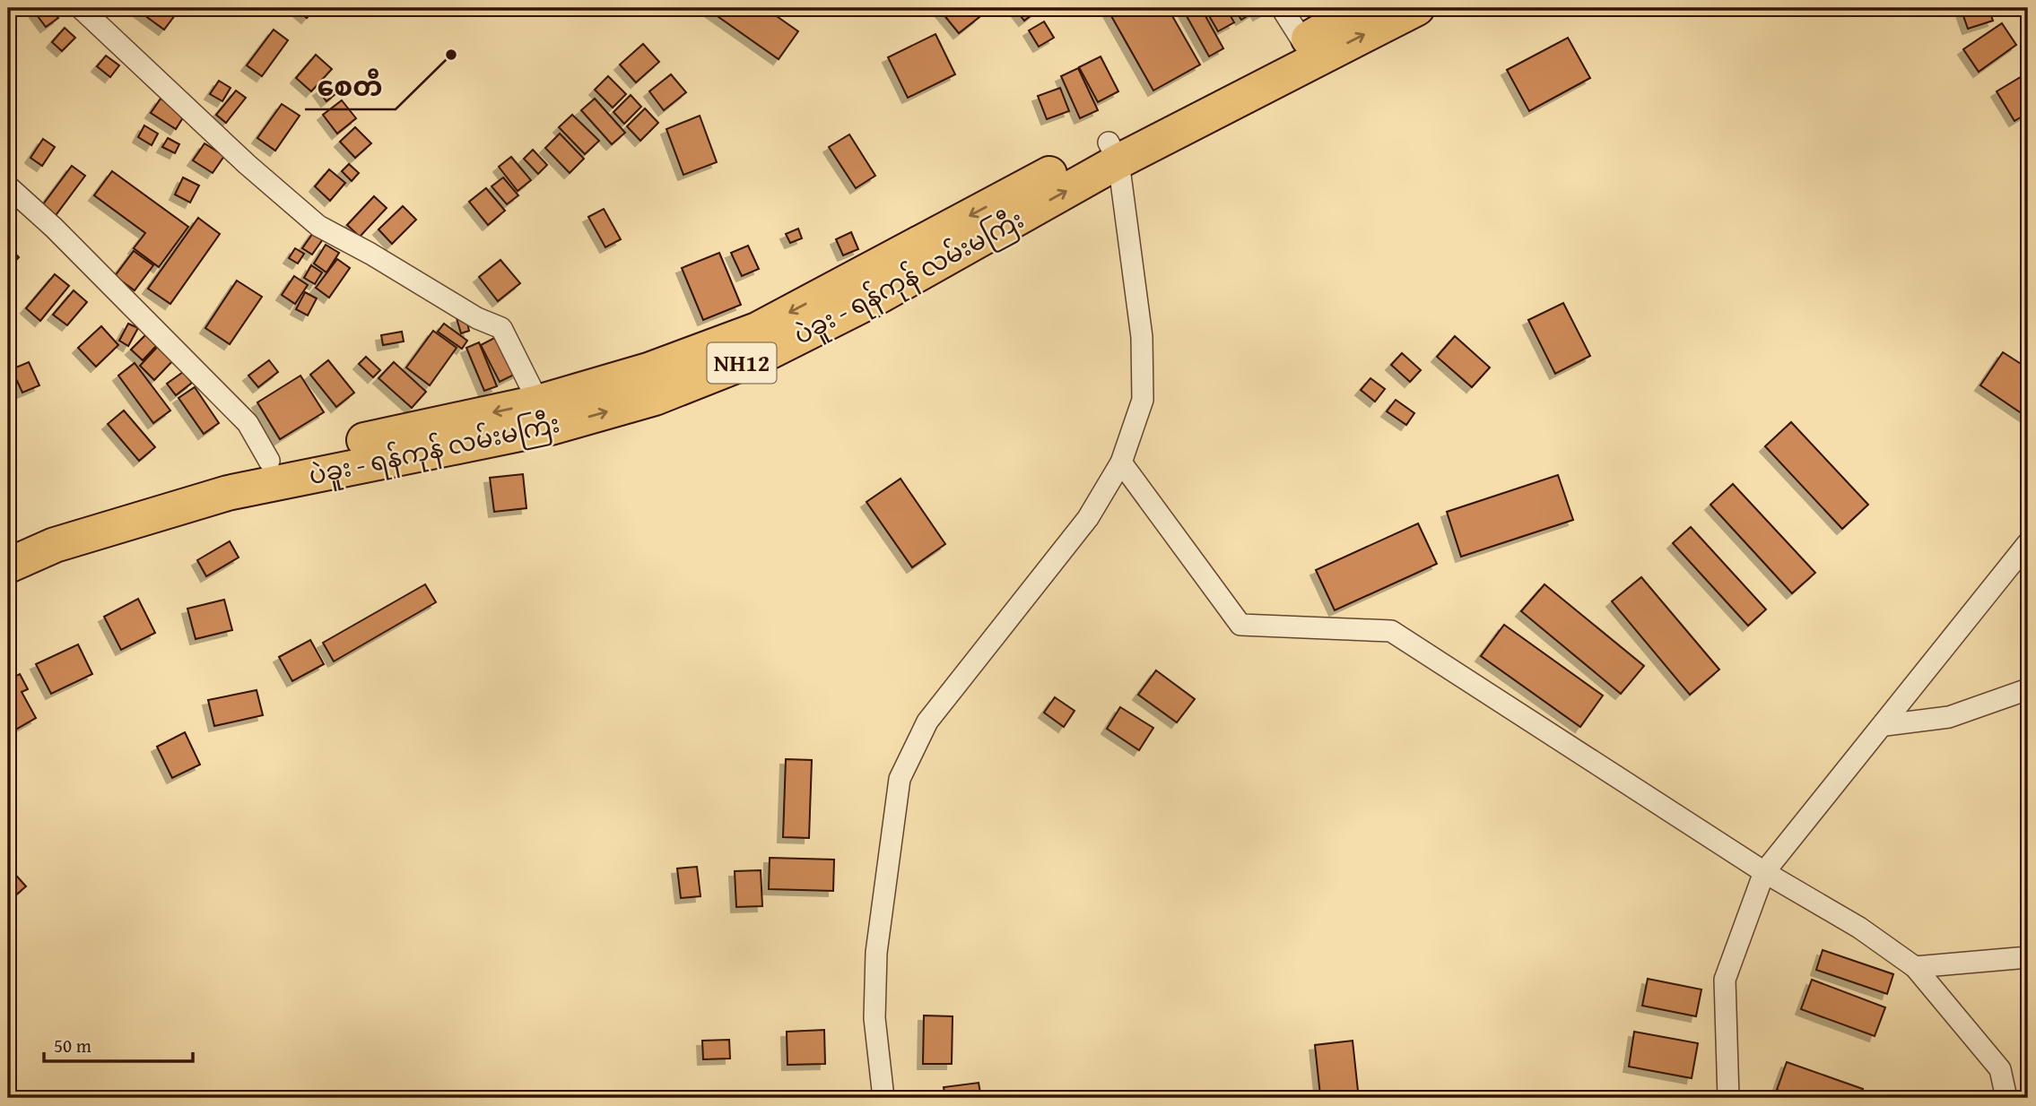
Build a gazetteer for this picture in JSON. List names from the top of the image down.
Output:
{
  "streets": {
    "highway": ["ပဲခူး - ရန်ကုန် လမ်းမကြီး", "NH12"]
  },
  "places": ["စေတီ"],
  "scale_bar": "50 m"
}
